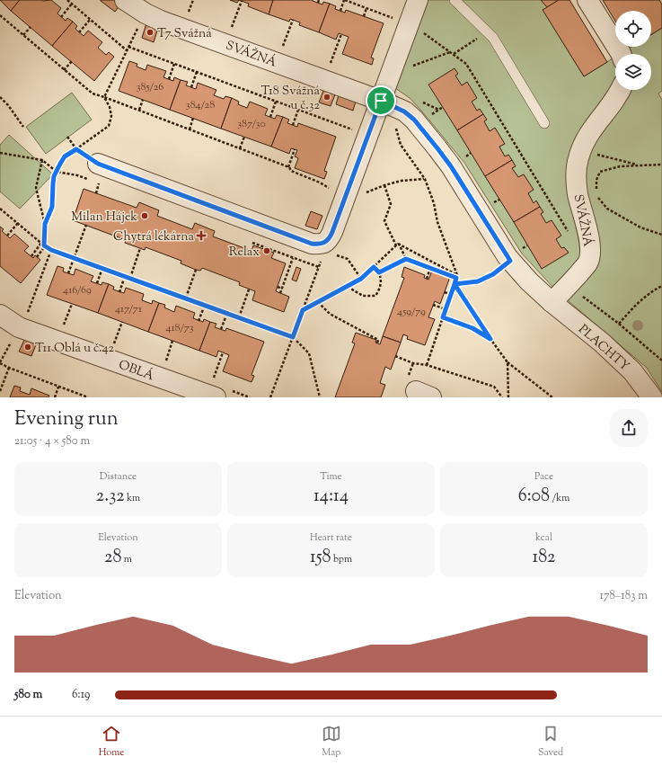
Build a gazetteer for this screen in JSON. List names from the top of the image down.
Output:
{
  "streets": {
    "street": ["SVÁŽNÁ", "PLACHTY", "OBLÁ"]
  },
  "crossings": [
    ["SVÁŽNÁ", "PLACHTY"]
  ],
  "places": {
    "other": [
      "T7 Svážná",
      "T18 Svážná u č.32",
      "Milan Hájek",
      "Relax",
      "T11 Oblá u č.42"
    ],
    "health": ["Chytrá lékárna"]
  },
  "house_numbers": [
    "385/26",
    "384/28",
    "387/30",
    "416/69",
    "417/71",
    "459/79",
    "418/73"
  ],
  "page": {
    "heading": ["Evening run", "21:05 · 4 × 580 m"],
    "stats": [
      ["Distance", "2.32 km"],
      ["Time", "14:14"],
      ["Pace", "6:08 /km"],
      ["Elevation", "28 m"],
      ["Heart rate", "158 bpm"],
      ["kcal", "182"]
    ],
    "chart": ["Elevation", "178–183 m"],
    "list": [
      {
        "name": "580 m",
        "note": "6:19"
      }
    ],
    "tabs": ["Home", "Map", "Saved"]
  }
}
